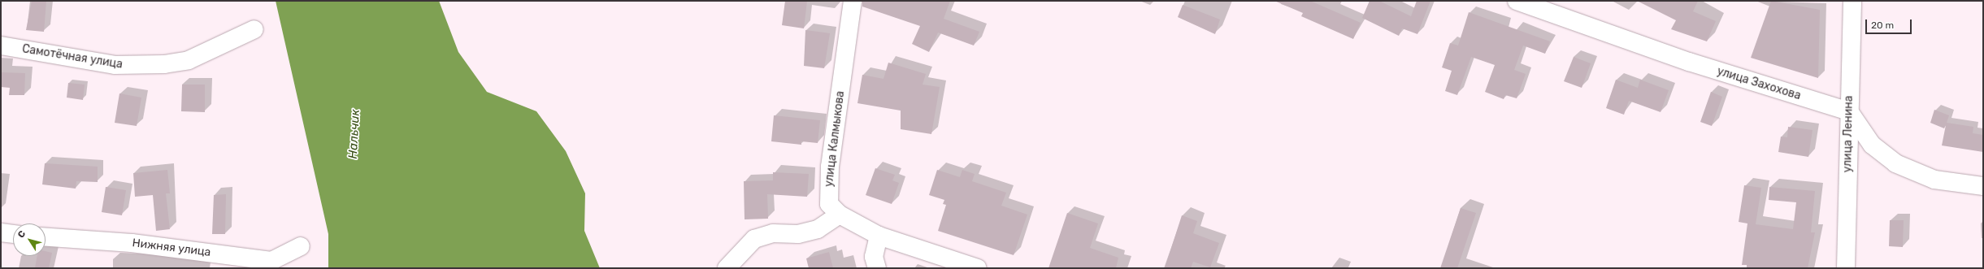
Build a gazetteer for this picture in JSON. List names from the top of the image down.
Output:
{
  "streets": {
    "street": [
      "Самотёчная улица",
      "улица Захохова",
      "улица Ленина",
      "улица Калмыкова",
      "Нижняя улица"
    ]
  },
  "crossings": [
    ["улица Захохова", "улица Ленина"]
  ],
  "water": ["Нальчик"],
  "scale_bar": "20 m",
  "north": "top left"
}
